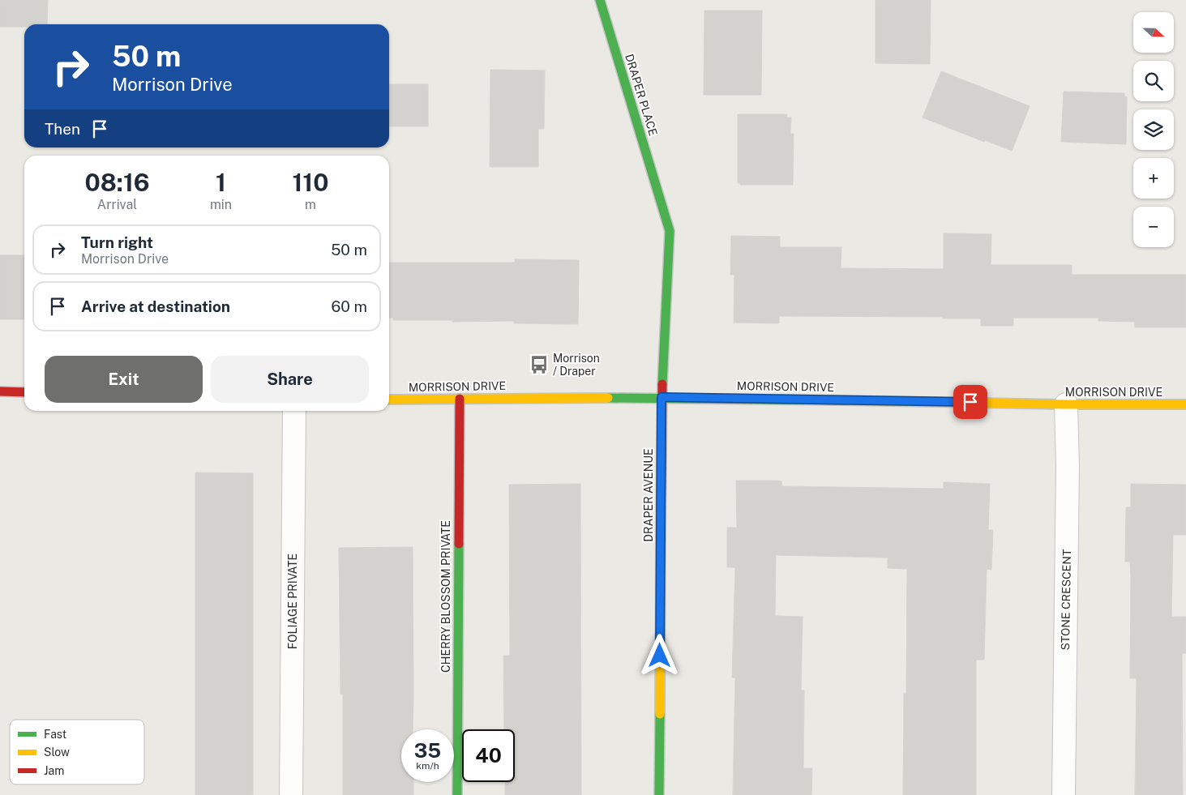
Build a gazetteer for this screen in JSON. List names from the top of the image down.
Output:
{
  "streets": {
    "street": [
      "DRAPER PLACE",
      "MORRISON DRIVE",
      "DRAPER AVENUE",
      "CHERRY BLOSSOM PRIVATE",
      "STONE CRESCENT",
      "FOLIAGE PRIVATE"
    ]
  },
  "crossings": [
    ["DRAPER PLACE", "DRAPER AVENUE"],
    ["MORRISON DRIVE", "DRAPER AVENUE"],
    ["MORRISON DRIVE", "CHERRY BLOSSOM PRIVATE"],
    ["MORRISON DRIVE", "STONE CRESCENT"]
  ],
  "places": {
    "bus stop": ["Morrison / Draper"]
  },
  "legend": ["Fast", "Slow", "Jam"],
  "north": "right",
  "page": {
    "map_buttons": ["+", "−"],
    "turn": ["50 m", "Morrison Drive"],
    "then": "Then",
    "eta": [
      "08:16",
      "Arrival",
      "1",
      "min",
      "110",
      "m"
    ],
    "list": [
      {
        "name": "Turn right",
        "note": "Morrison Drive",
        "value": "50 m"
      },
      {
        "name": "Arrive at destination",
        "value": "60 m"
      }
    ],
    "buttons": ["Exit", "Share"],
    "speed": "35 km/h",
    "limit": "40"
  }
}
